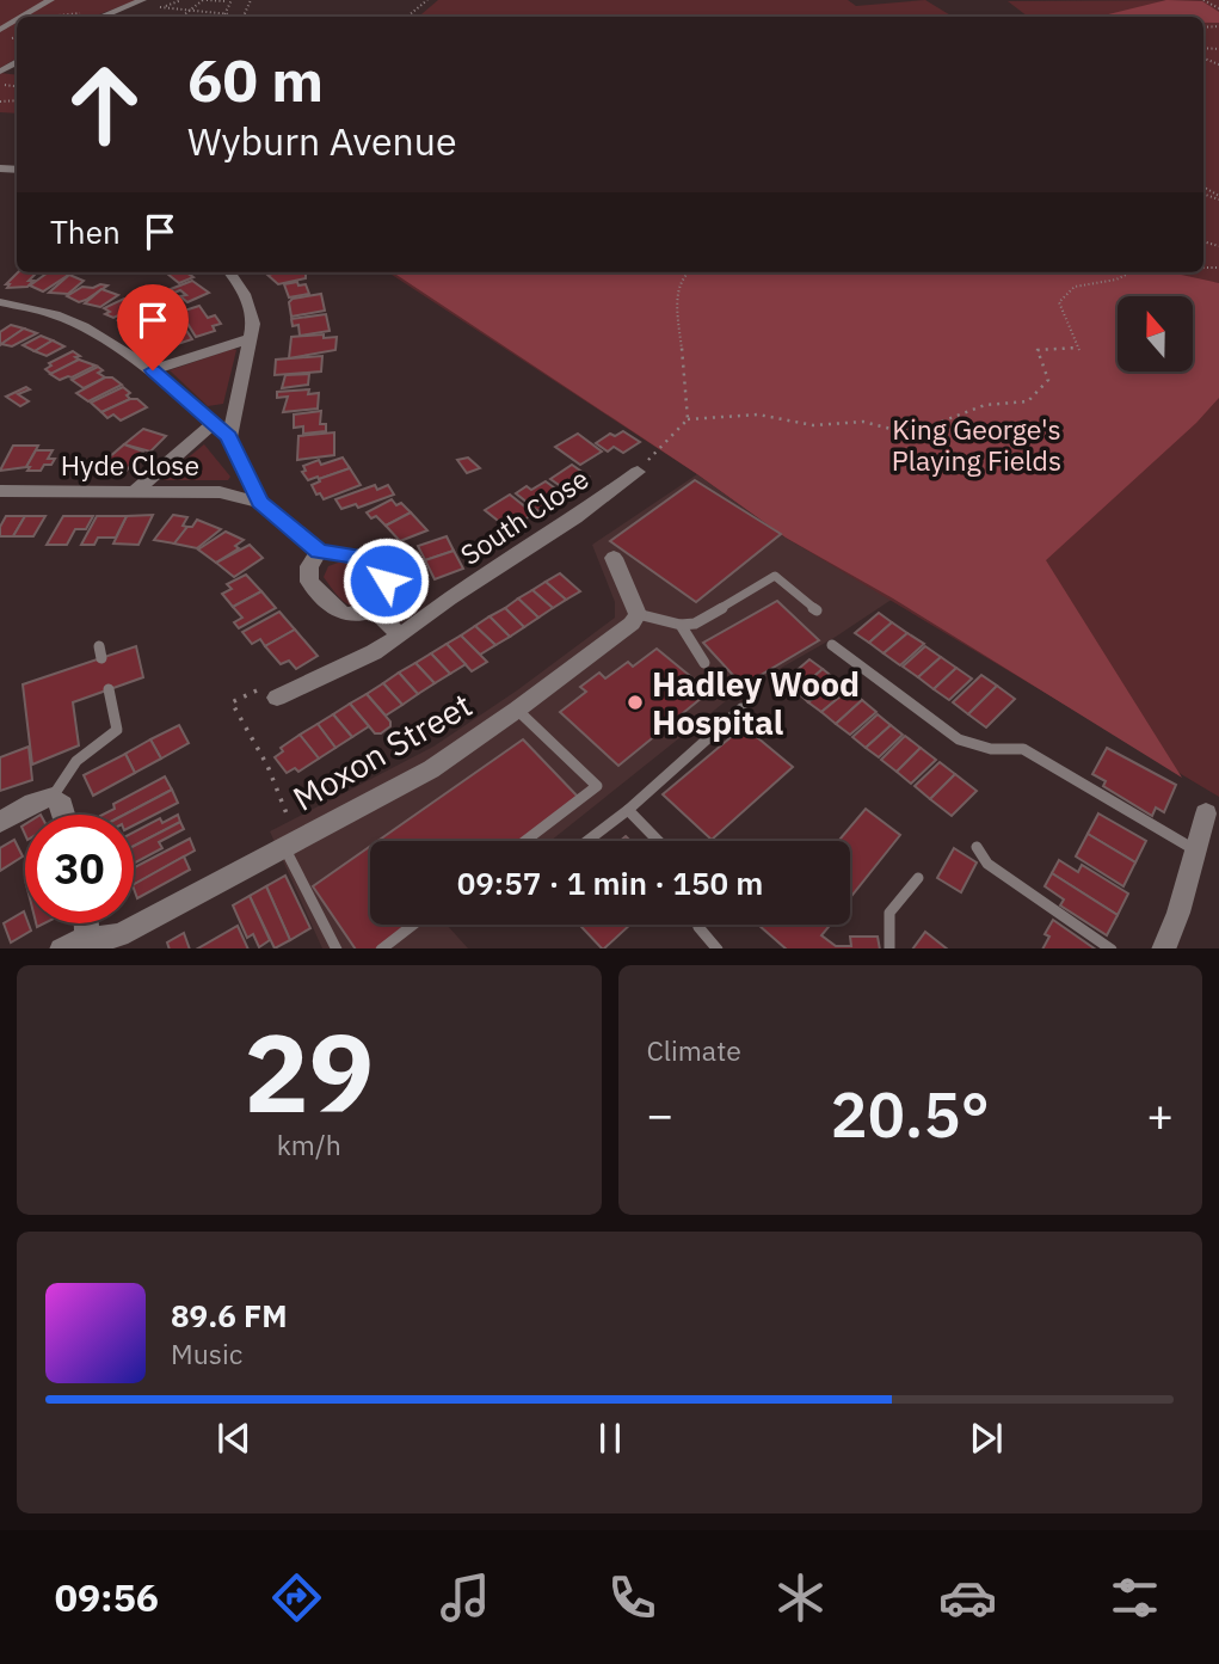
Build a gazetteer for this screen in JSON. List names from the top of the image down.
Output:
{
  "streets": {
    "street": ["Hyde Close", "South Close", "Moxon Street"]
  },
  "parks": ["King George's Playing Fields"],
  "places": ["Hadley Wood Hospital"],
  "north": "top",
  "page": {
    "turn": ["60 m", "Wyburn Avenue"],
    "then": "Then",
    "limit": "30",
    "trip": "09:57 · 1 min · 150 m",
    "tile": [
      ["29", "km/h"],
      "Climate"
    ],
    "heat": ["−", "20.5°", "+"],
    "song": ["89.6 FM", "Music"],
    "tabs": "09:56"
  }
}
